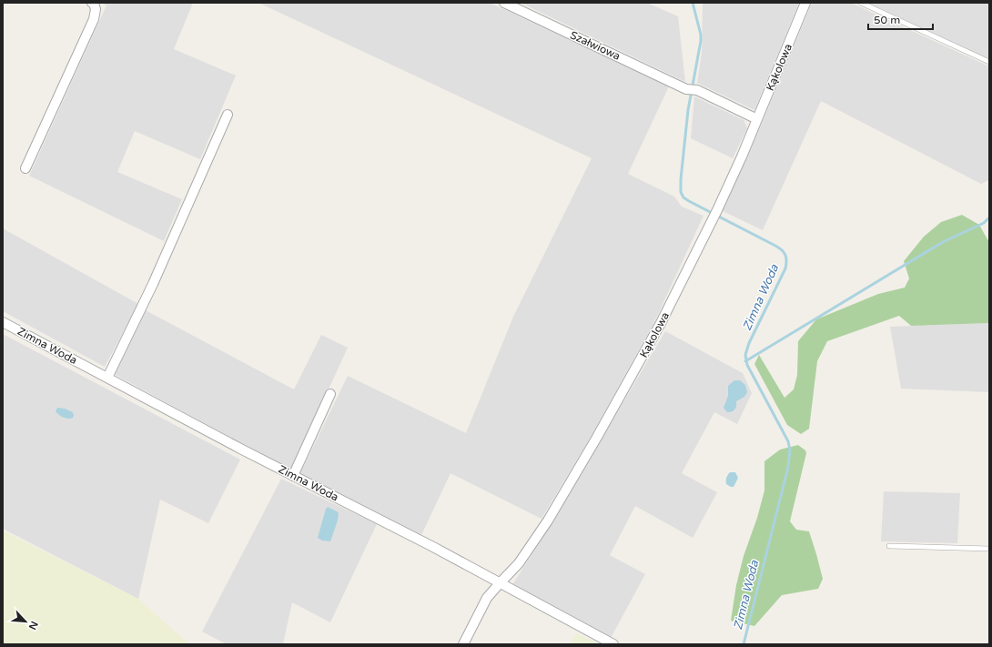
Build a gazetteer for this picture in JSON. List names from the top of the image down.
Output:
{
  "streets": {
    "street": ["Szałwiowa", "Kąkolowa", "Zimna Woda"]
  },
  "crossings": [
    ["Szałwiowa", "Kąkolowa"],
    ["Kąkolowa", "Zimna Woda"]
  ],
  "water": ["Zimna Woda"],
  "scale_bar": "50 m",
  "north": "bottom right"
}
